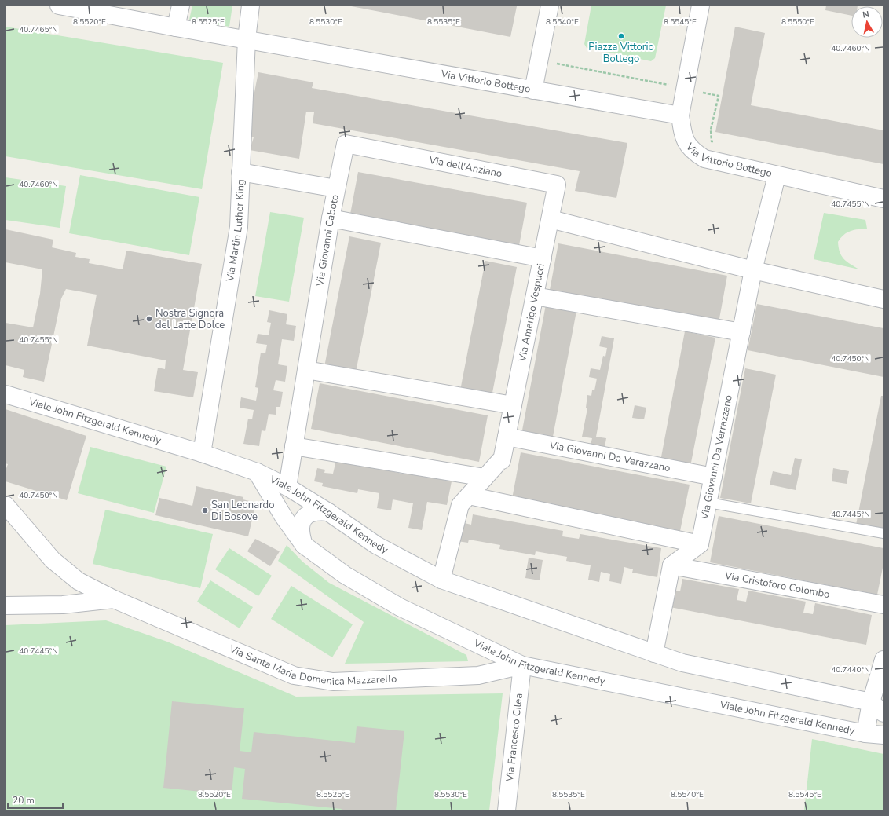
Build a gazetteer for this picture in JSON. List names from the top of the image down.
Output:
{
  "streets": {
    "street": [
      "Via Vittorio Bottego",
      "Via dell'Anziano",
      "Via Martin Luther King",
      "Via Giovanni Caboto",
      "Via Amerigo Vespucci",
      "Viale John Fitzgerald Kennedy",
      "Via Giovanni Da Verazzano",
      "Via Giovanni Da Verrazzano",
      "Via Cristoforo Colombo",
      "Via Santa Maria Domenica Mazzarello",
      "Via Francesco Cilea"
    ]
  },
  "crossings": [
    ["Via Vittorio Bottego", "Via Martin Luther King"],
    ["Via Vittorio Bottego", "Via Giovanni Da Verrazzano"],
    ["Via dell'Anziano", "Via Giovanni Caboto"],
    ["Via dell'Anziano", "Via Amerigo Vespucci"],
    ["Via Martin Luther King", "Via Giovanni Caboto"],
    ["Via Martin Luther King", "Viale John Fitzgerald Kennedy"],
    ["Via Giovanni Caboto", "Via Amerigo Vespucci"],
    ["Via Giovanni Caboto", "Viale John Fitzgerald Kennedy"],
    ["Via Amerigo Vespucci", "Viale John Fitzgerald Kennedy"],
    ["Via Amerigo Vespucci", "Via Giovanni Da Verazzano"],
    ["Viale John Fitzgerald Kennedy", "Via Santa Maria Domenica Mazzarello"],
    ["Viale John Fitzgerald Kennedy", "Via Francesco Cilea"],
    ["Via Giovanni Da Verazzano", "Via Giovanni Da Verrazzano"],
    ["Via Santa Maria Domenica Mazzarello", "Via Francesco Cilea"]
  ],
  "places": ["Piazza Vittorio Bottego", "Nostra Signora del Latte Dolce", "San Leonardo Di Bosove"],
  "scale_bar": "20 m",
  "north": "top",
  "coordinates": [
    "8.5520°E",
    "8.5525°E",
    "8.5530°E",
    "8.5535°E",
    "8.5540°E",
    "8.5545°E",
    "8.5550°E",
    "40.7465°N",
    "40.7460°N",
    "40.7455°N",
    "40.7450°N",
    "40.7445°N",
    "40.7440°N"
  ]
}
